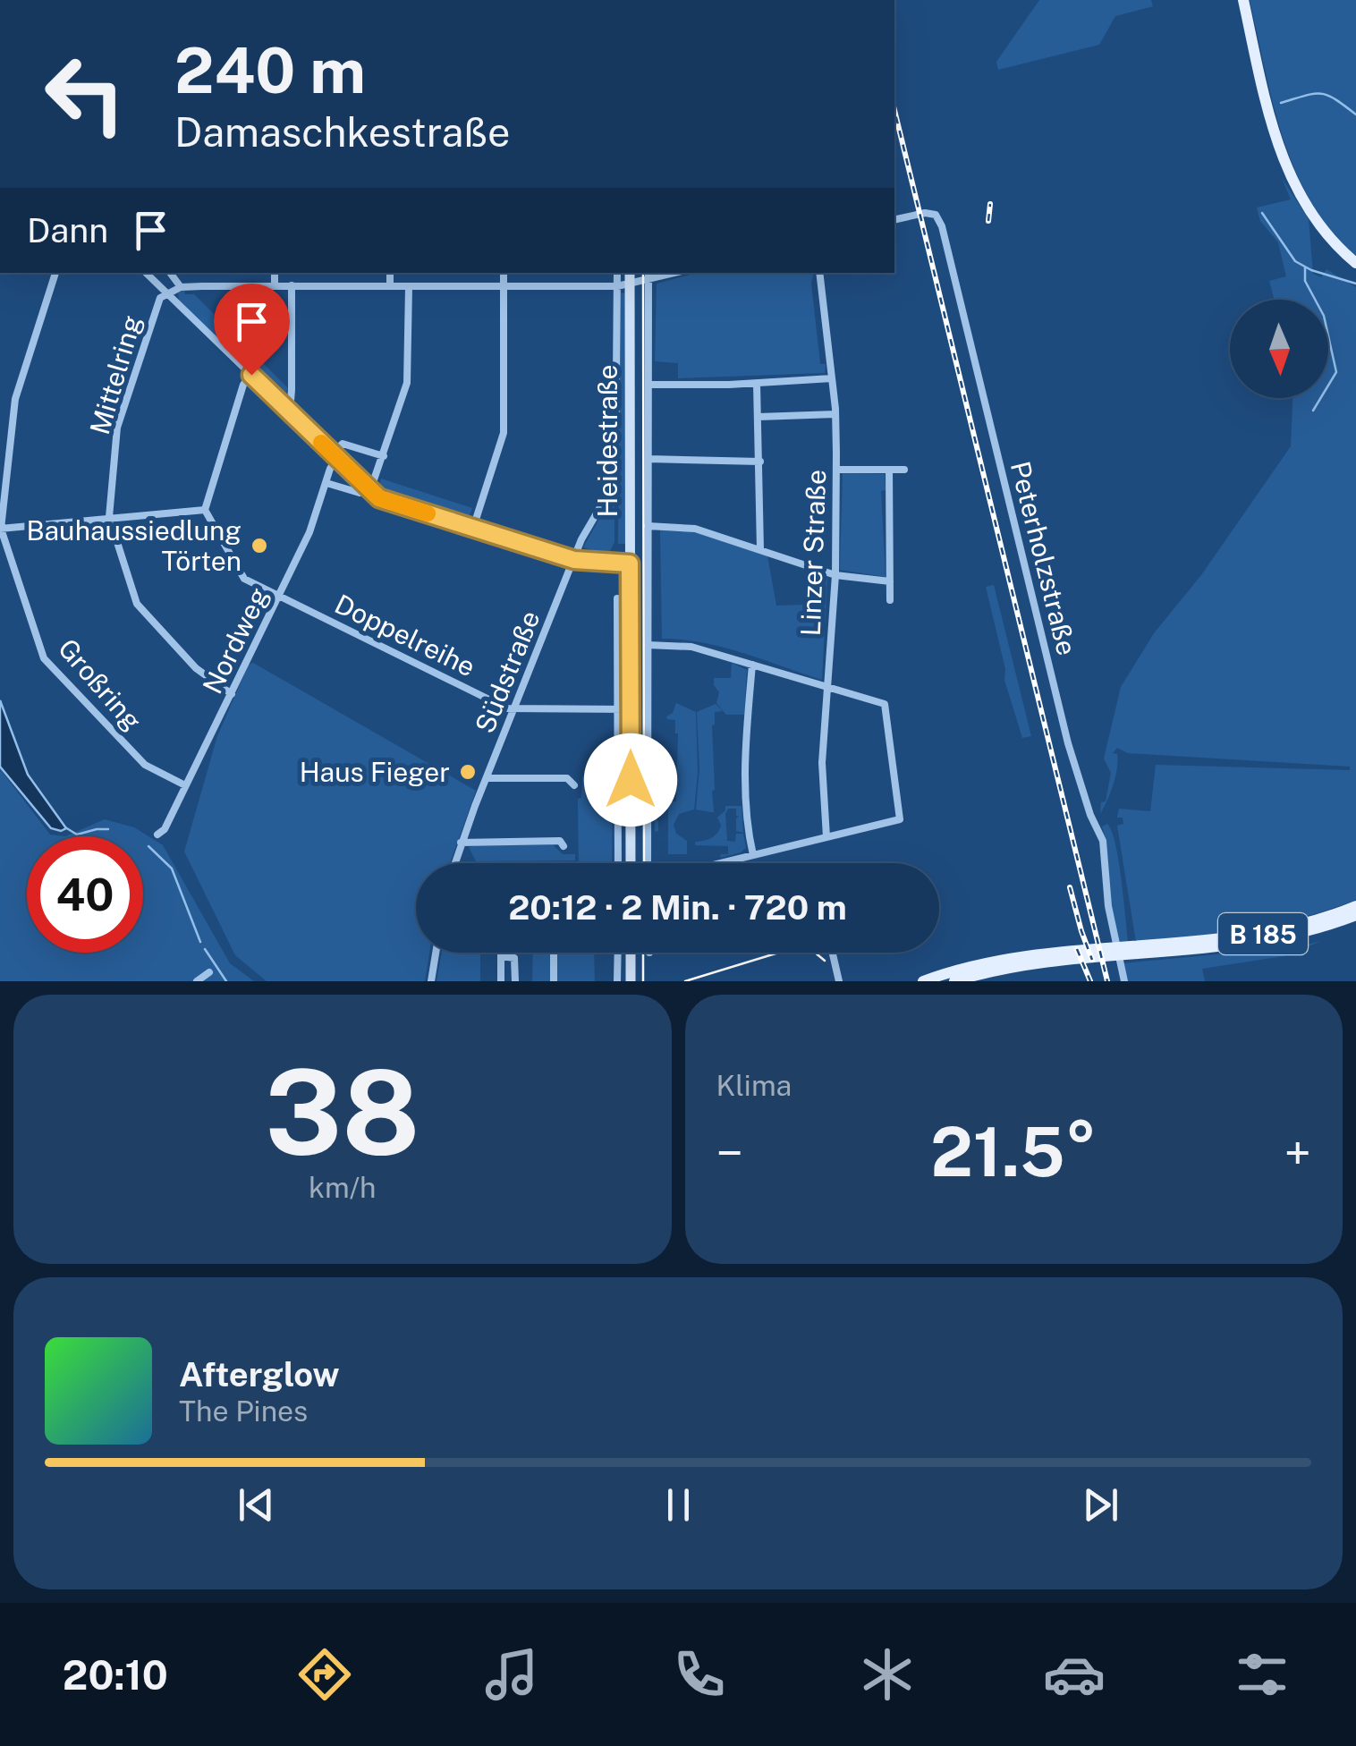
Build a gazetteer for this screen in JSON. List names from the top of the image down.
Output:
{
  "streets": {
    "main road": ["B 185"],
    "street": [
      "Mittelring",
      "Heidestraße",
      "Linzer Straße",
      "Peterholzstraße",
      "Doppelreihe",
      "Nordweg",
      "Südstraße",
      "Großring"
    ]
  },
  "crossings": [
    ["Mittelring", "Nordweg"],
    ["Heidestraße", "Südstraße"],
    ["Doppelreihe", "Nordweg"],
    ["Doppelreihe", "Südstraße"],
    ["Nordweg", "Großring"]
  ],
  "places": ["Bauhaussiedlung Törten", "Haus Fieger"],
  "north": "bottom",
  "page": {
    "turn": ["240 m", "Damaschkestraße"],
    "then": "Dann",
    "limit": "40",
    "trip": "20:12 · 2 Min. · 720 m",
    "tile": [
      ["38", "km/h"],
      "Klima"
    ],
    "heat": ["−", "21.5°", "+"],
    "song": ["Afterglow", "The Pines"],
    "tabs": "20:10"
  }
}
